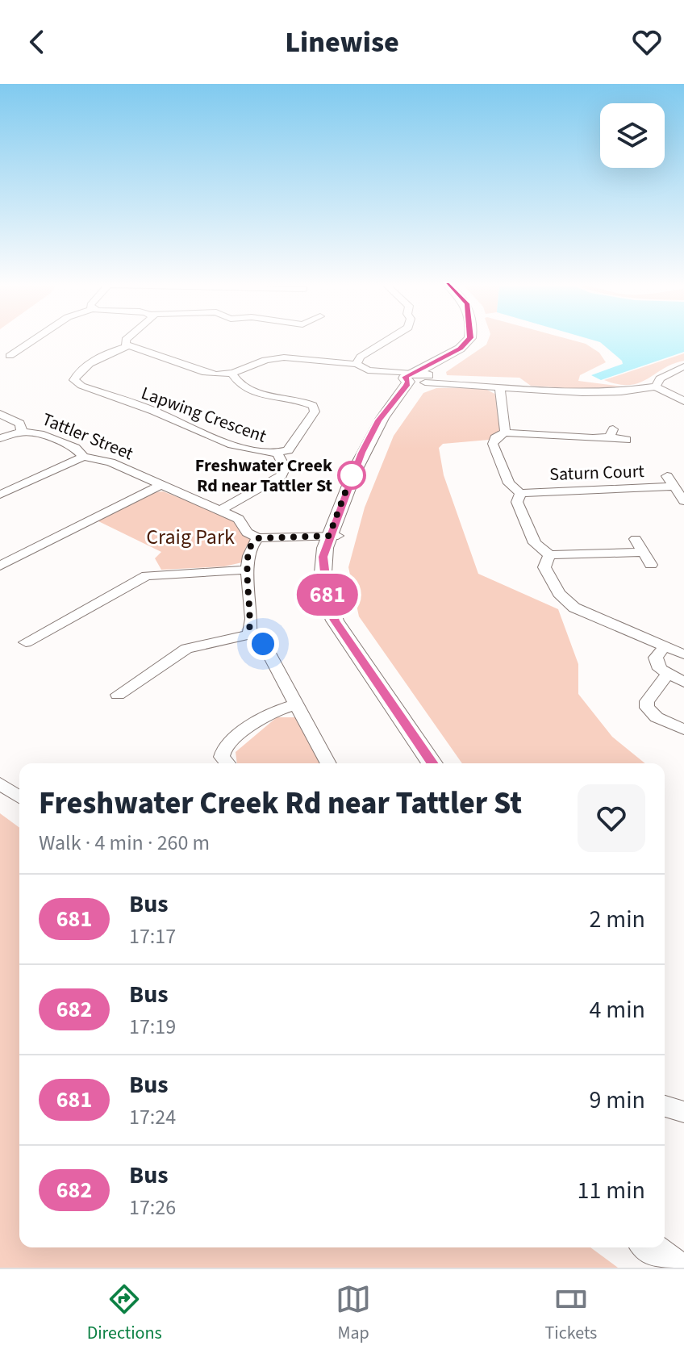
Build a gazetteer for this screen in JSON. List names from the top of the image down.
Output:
{
  "streets": {
    "street": ["Lapwing Crescent", "Tattler Street", "Saturn Court"]
  },
  "parks": ["Craig Park"],
  "places": ["Freshwater Creek Rd near Tattler St"],
  "lines": ["bus line 681"],
  "page": {
    "header": "Linewise",
    "on_map": "681",
    "heading": ["Freshwater Creek Rd near Tattler St", "Walk · 4 min · 260 m"],
    "list": [
      {
        "mark": "681",
        "name": "Bus",
        "note": "17:17",
        "value": "2 min"
      },
      {
        "mark": "682",
        "name": "Bus",
        "note": "17:19",
        "value": "4 min"
      },
      {
        "mark": "681",
        "name": "Bus",
        "note": "17:24",
        "value": "9 min"
      },
      {
        "mark": "682",
        "name": "Bus",
        "note": "17:26",
        "value": "11 min"
      }
    ],
    "tabs": ["Directions", "Map", "Tickets"]
  }
}
